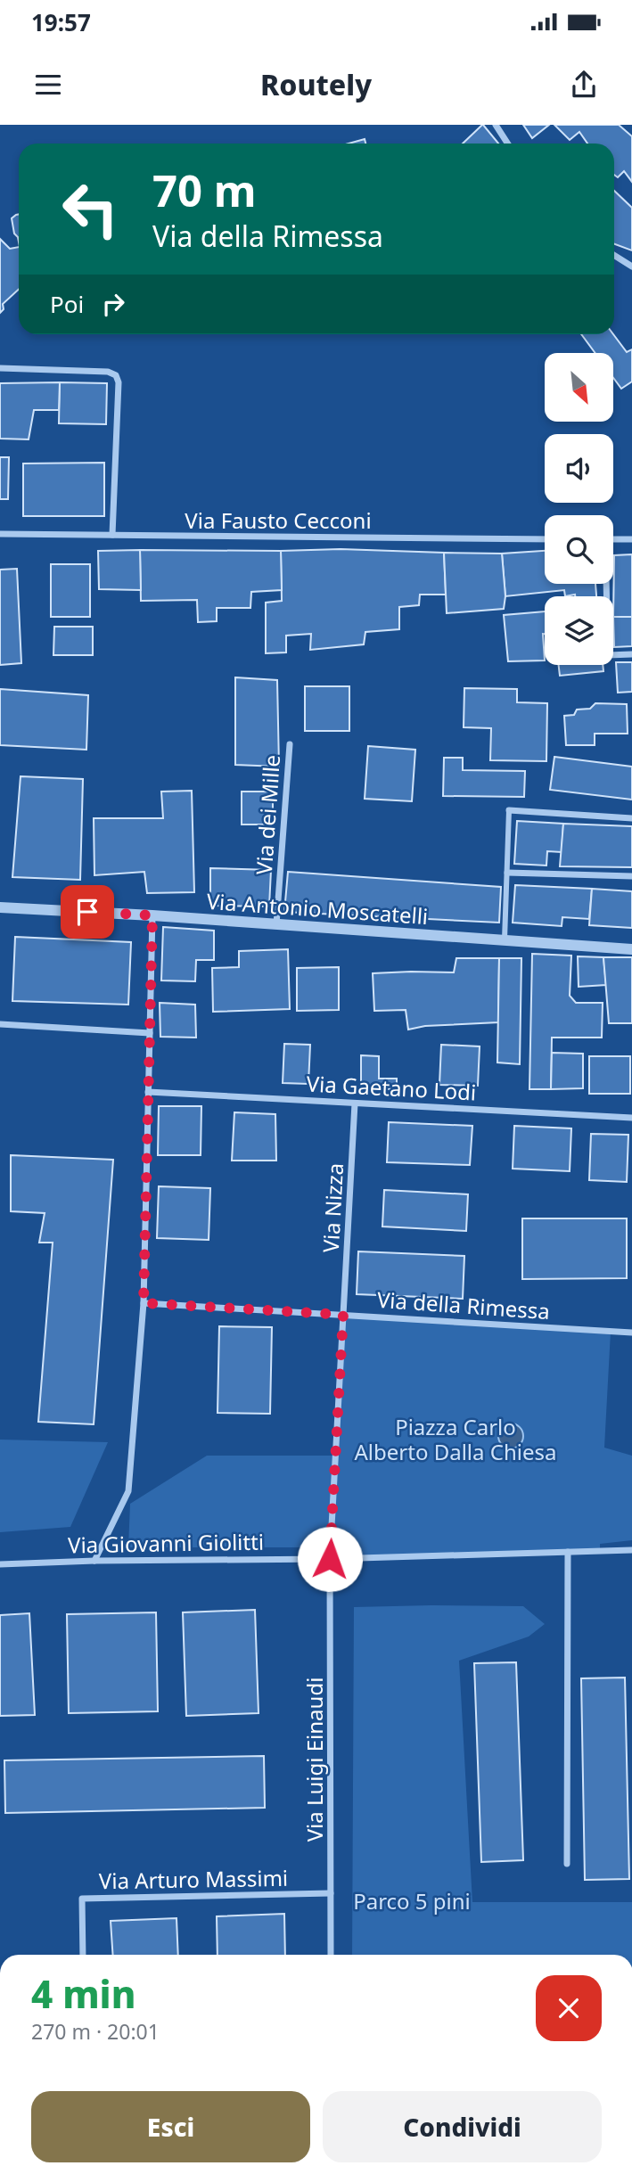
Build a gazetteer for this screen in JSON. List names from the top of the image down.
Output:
{
  "streets": {
    "street": [
      "Via Fausto Cecconi",
      "Via dei Mille",
      "Via Antonio Moscatelli",
      "Via Gaetano Lodi",
      "Via Nizza",
      "Via della Rimessa",
      "Via Giovanni Giolitti",
      "Via Luigi Einaudi",
      "Via Arturo Massimi"
    ]
  },
  "crossings": [
    ["Via dei Mille", "Via Antonio Moscatelli"],
    ["Via Gaetano Lodi", "Via Nizza"],
    ["Via Nizza", "Via della Rimessa"],
    ["Via Giovanni Giolitti", "Via Luigi Einaudi"],
    ["Via Luigi Einaudi", "Via Arturo Massimi"]
  ],
  "parks": ["Piazza Carlo Alberto Dalla Chiesa", "Parco 5 pini"],
  "north": "bottom right",
  "page": {
    "status": "19:57",
    "header": "Routely",
    "turn": ["70 m", "Via della Rimessa"],
    "then": "Poi",
    "heading": ["4 min", "270 m · 20:01"],
    "buttons": ["Esci", "Condividi"]
  }
}
